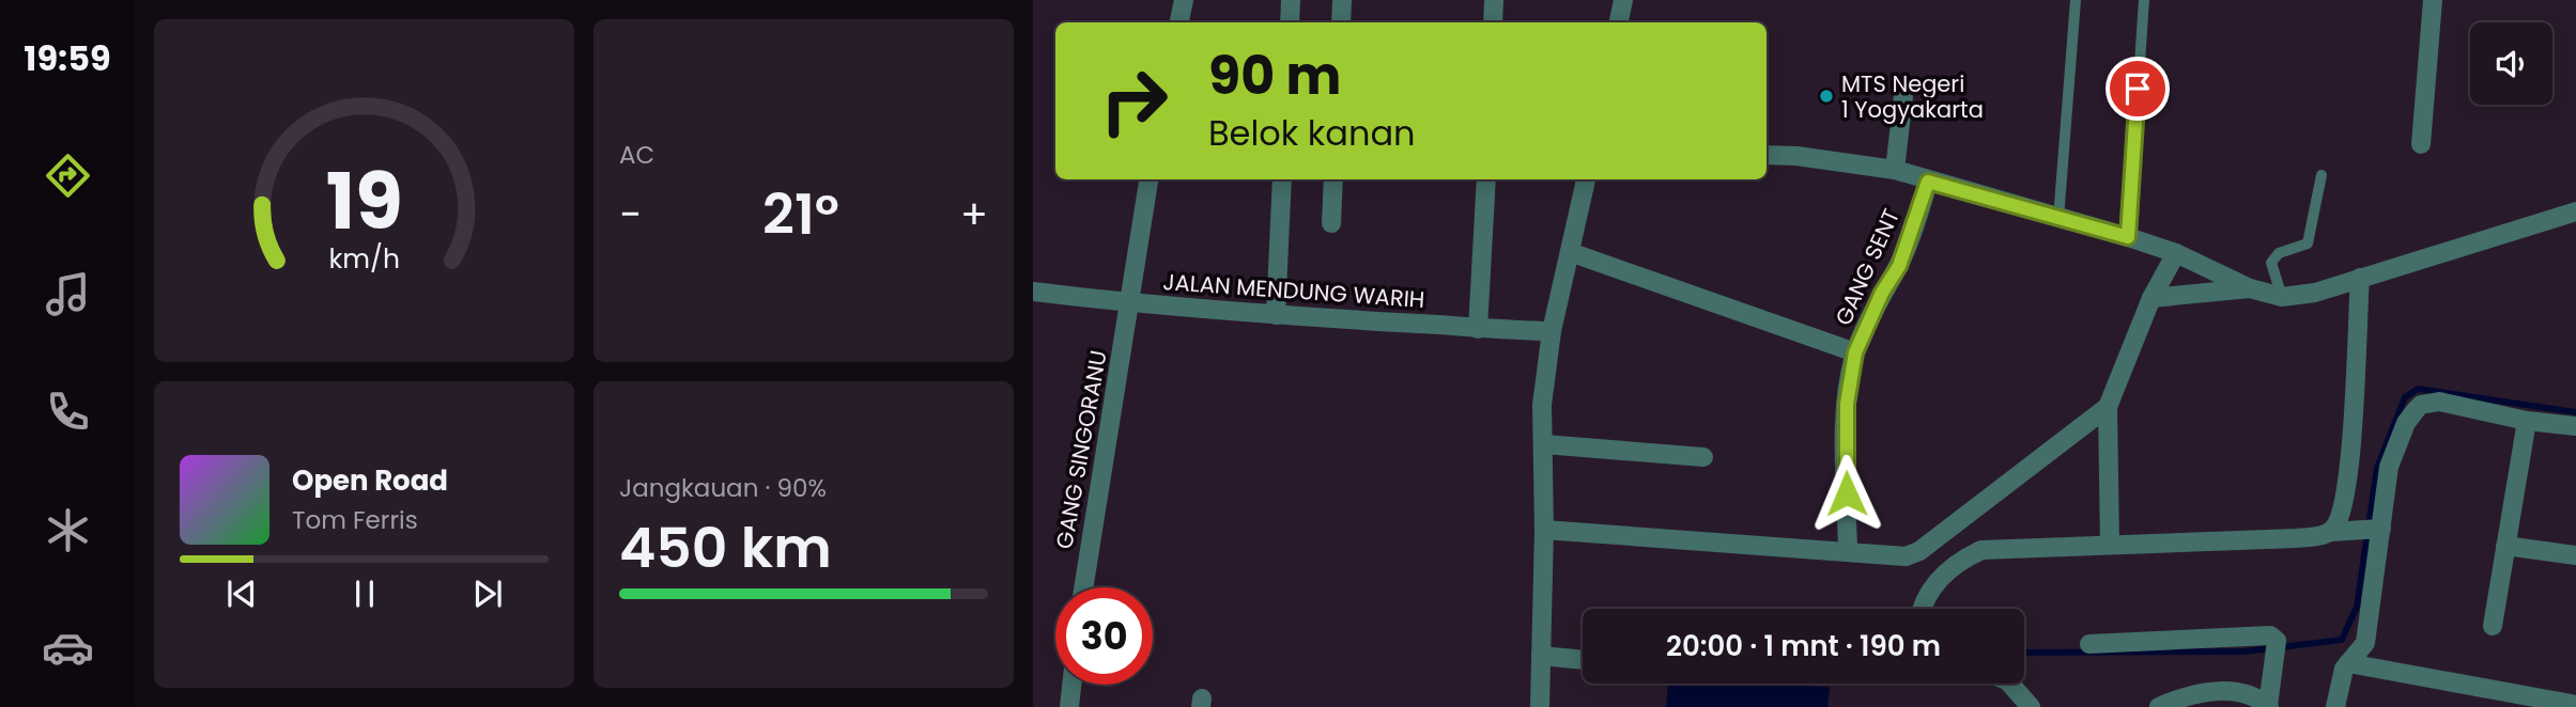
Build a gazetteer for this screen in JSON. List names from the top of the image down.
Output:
{
  "streets": {
    "street": ["GANG SENT", "JALAN MENDUNG WARIH", "GANG SINGORANU"]
  },
  "crossings": [
    ["JALAN MENDUNG WARIH", "GANG SINGORANU"]
  ],
  "places": ["MTS Negeri 1 Yogyakarta"],
  "page": {
    "tabs": "19:59",
    "tile": [
      "AC",
      ["Jangkauan · 90%", "450 km"]
    ],
    "turn": ["90 m", "Belok kanan"],
    "heat": ["−", "21°", "+"],
    "song": ["Open Road", "Tom Ferris"],
    "limit": "30",
    "trip": "20:00 · 1 mnt · 190 m",
    "gauge": ["19", "km/h"]
  }
}
